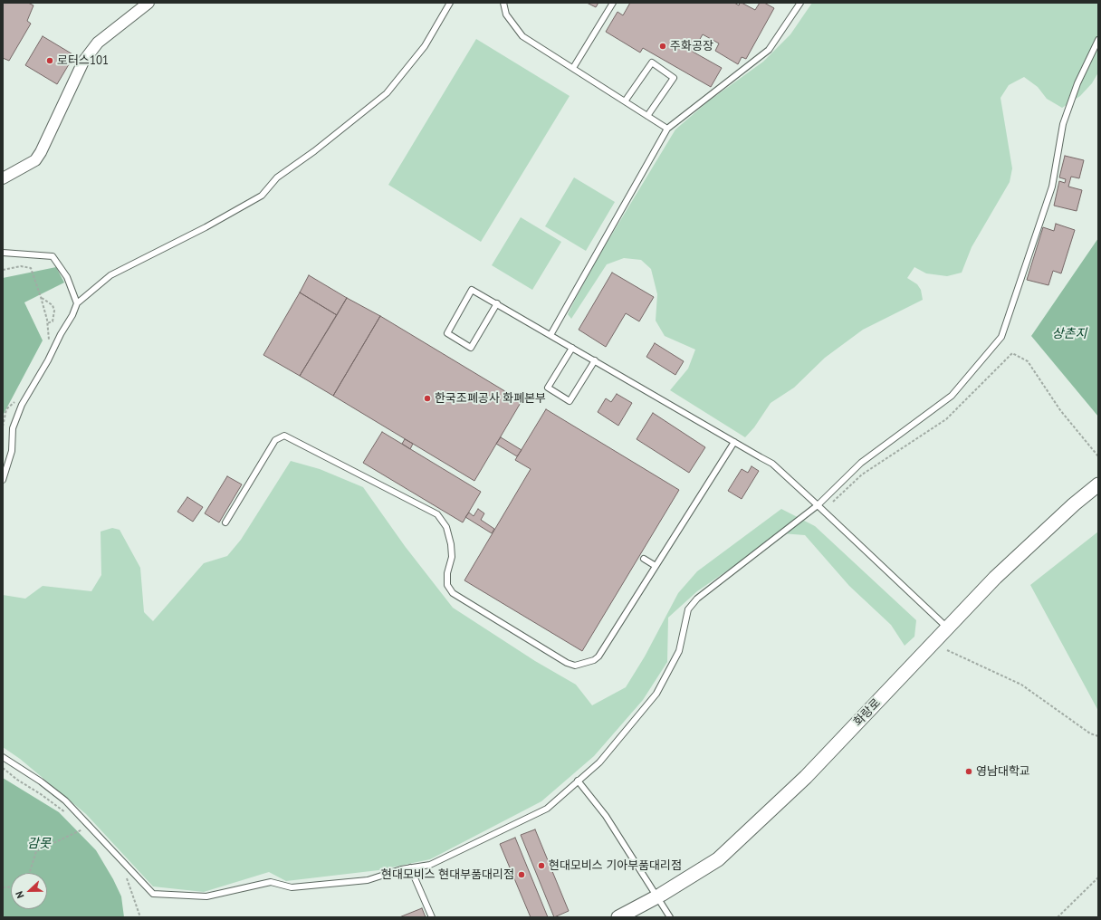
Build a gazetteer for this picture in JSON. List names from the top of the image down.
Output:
{
  "streets": {
    "street": ["화랑로"]
  },
  "water": ["상촌지", "감못"],
  "places": [
    "주화공장",
    "로터스101",
    "한국조폐공사 화폐본부",
    "영남대학교",
    "현대모비스 기아부품대리점",
    "현대모비스 현대부품대리점"
  ],
  "north": "left"
}
